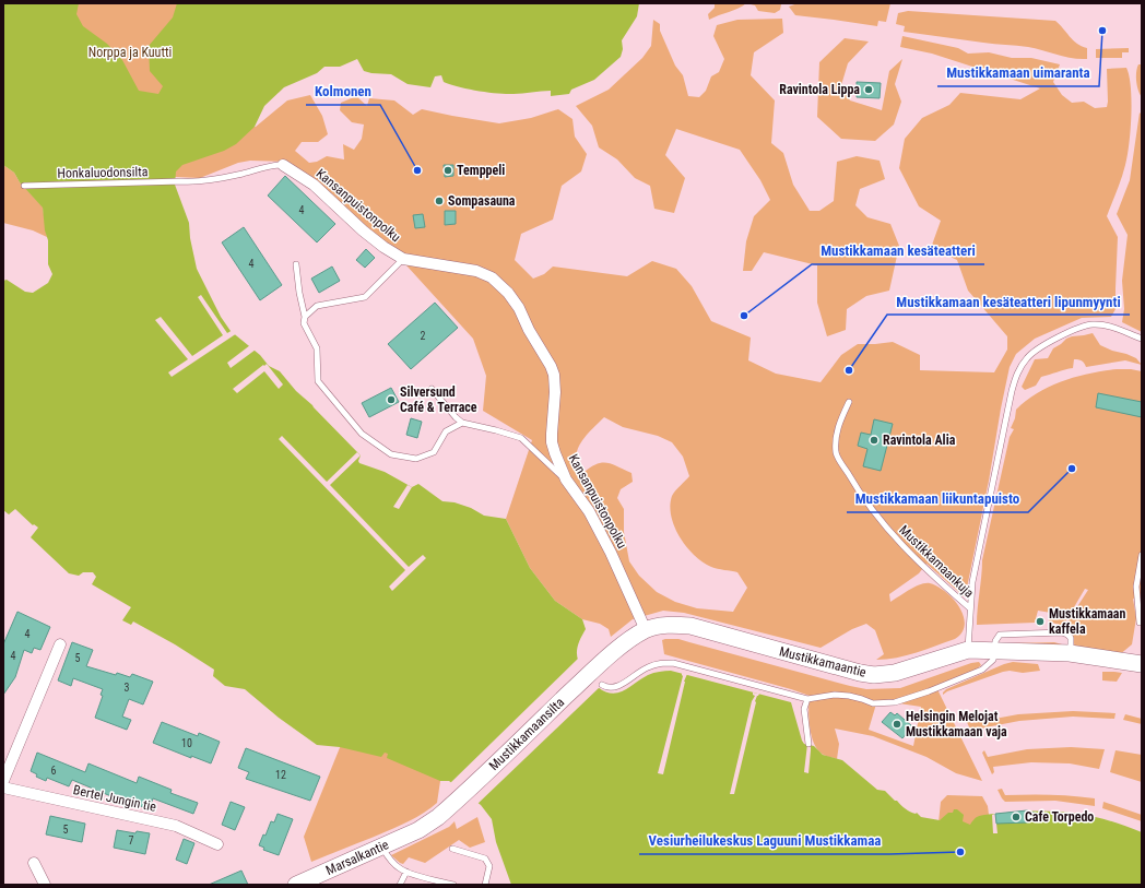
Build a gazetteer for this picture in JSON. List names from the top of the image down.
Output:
{
  "streets": {
    "street": [
      "Kansanpuistonpolku",
      "Mustikkamaantie",
      "Mustikkamaansilta",
      "Bertel Jungin tie",
      "Marsalkantie"
    ],
    "lane": ["Honkaluodonsilta", "Mustikkamaankuja"]
  },
  "crossings": [
    ["Honkaluodonsilta", "Kansanpuistonpolku"],
    ["Kansanpuistonpolku", "Mustikkamaantie"],
    ["Mustikkamaankuja", "Mustikkamaantie"],
    ["Mustikkamaantie", "Mustikkamaansilta"],
    ["Mustikkamaansilta", "Marsalkantie"]
  ],
  "parks": ["Norppa ja Kuutti"],
  "places": [
    "Mustikkamaan uimaranta",
    "Ravintola Lippa",
    "Kolmonen",
    "Temppeli",
    "Sompasauna",
    "Mustikkamaan kesäteatteri",
    "Mustikkamaan kesäteatteri lipunmyynti",
    "Silversund Café & Terrace",
    "Ravintola Alia",
    "Mustikkamaan liikuntapuisto",
    "Mustikkamaan kaffela",
    "Helsingin Melojat Mustikkamaan vaja",
    "Cafe Torpedo",
    "Vesiurheilukeskus Laguuni Mustikkamaa"
  ],
  "house_numbers": [
    "4",
    "4",
    "2",
    "4",
    "4",
    "5",
    "3",
    "10",
    "6",
    "12",
    "5",
    "7"
  ]
}
